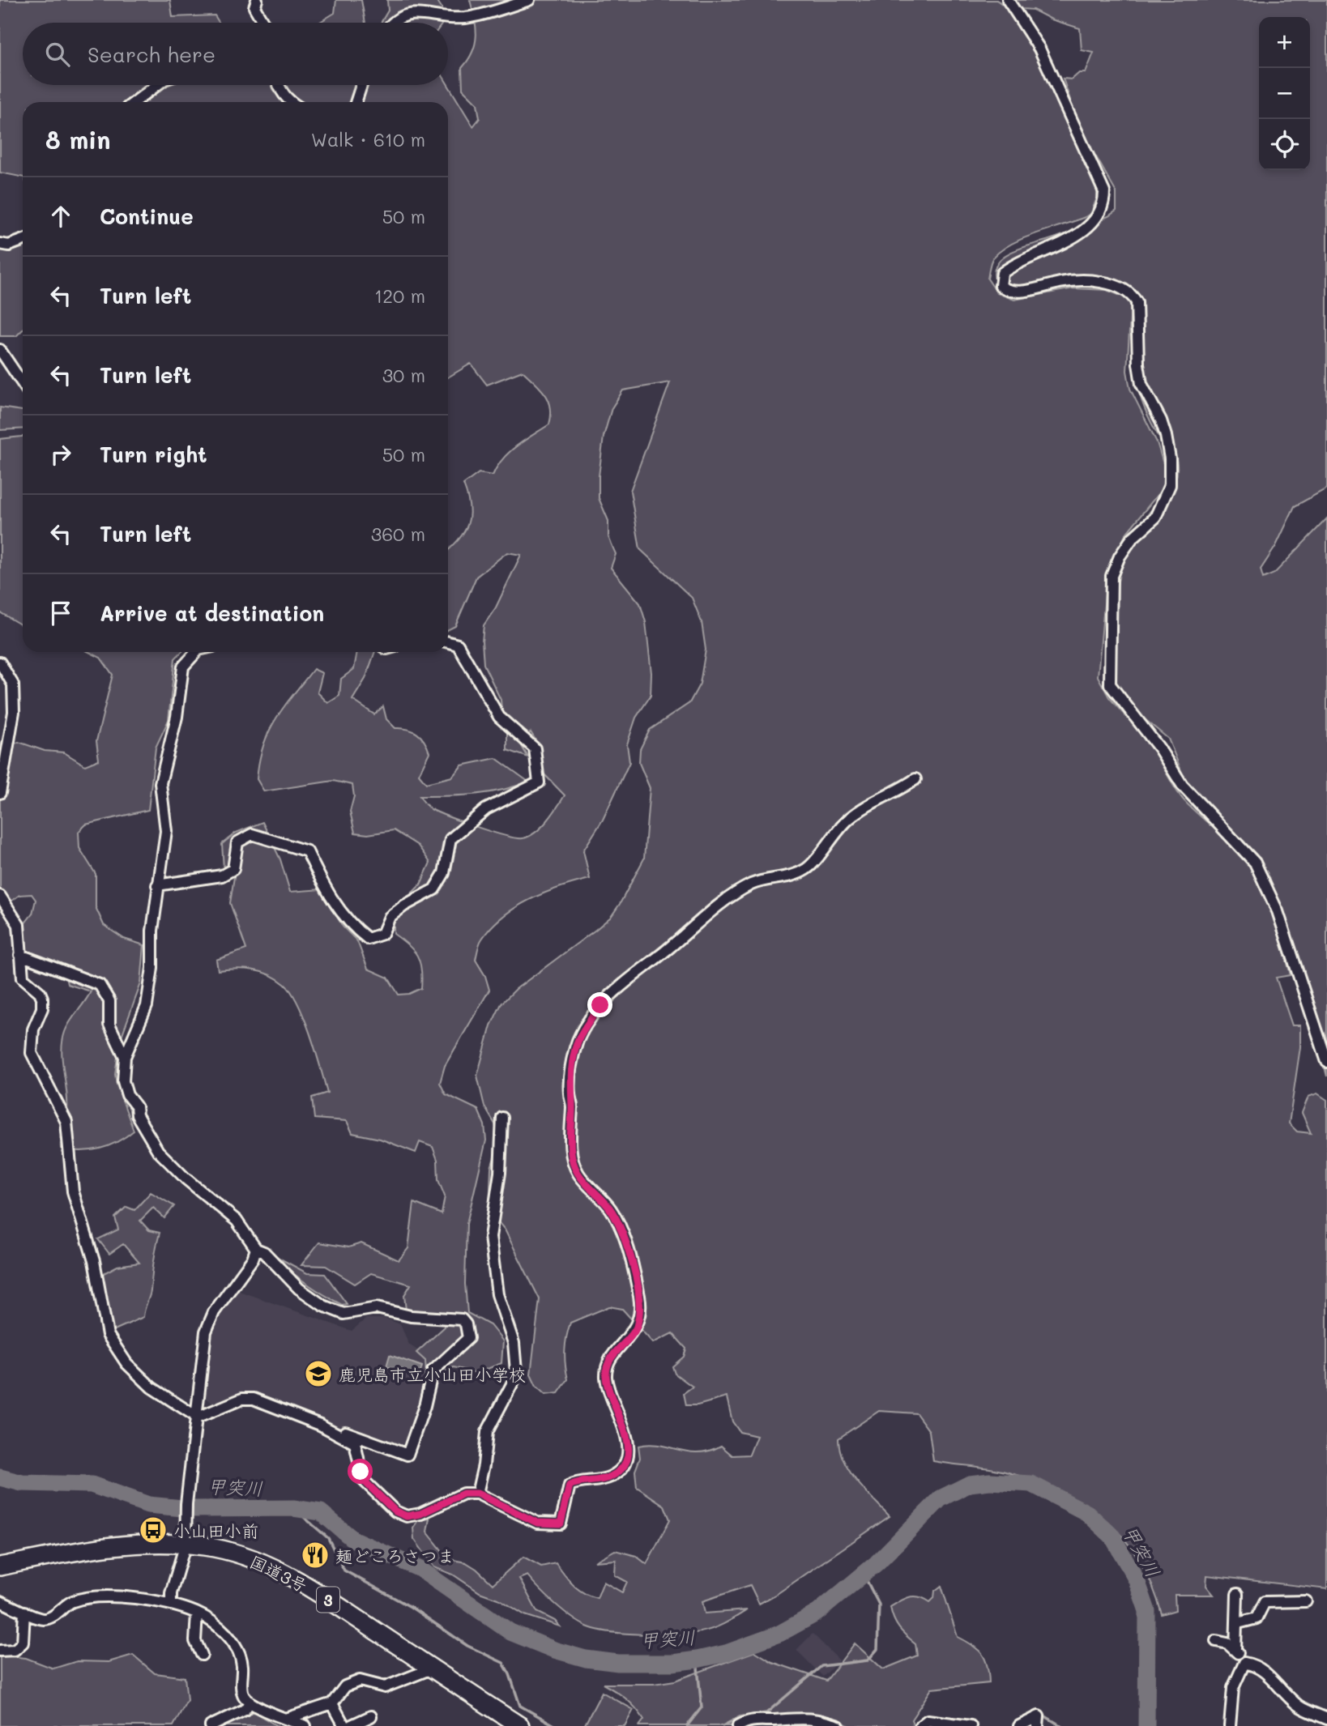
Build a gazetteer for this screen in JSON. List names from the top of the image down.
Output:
{
  "streets": {
    "highway": ["国道3号", "3"]
  },
  "water": ["甲突川"],
  "places": {
    "school or university": ["鹿児島市立小山田小学校"],
    "bus stop": ["小山田小前"],
    "restaurant": ["麺どころさつま"]
  },
  "page": {
    "map_buttons": ["+", "−"],
    "search": "Search here",
    "heading": ["8 min", "Walk · 610 m"],
    "list": [
      ["Continue", "50 m"],
      ["Turn left", "120 m"],
      ["Turn left", "30 m"],
      ["Turn right", "50 m"],
      ["Turn left", "360 m"],
      "Arrive at destination"
    ]
  }
}
